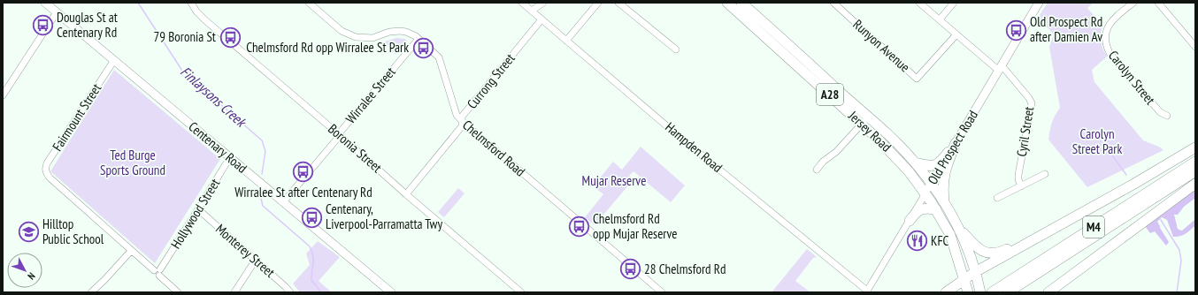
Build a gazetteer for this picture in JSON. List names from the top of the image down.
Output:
{
  "streets": {
    "highway": ["A28", "Jersey Road", "M4"],
    "main road": ["Centenary Road", "Old Prospect Road"],
    "street": [
      "Runyon Avenue",
      "Carolyn Street",
      "Currong Street",
      "Wirralee Street",
      "Fairmount Street",
      "Cyril Street",
      "Hampden Road",
      "Boronia Street",
      "Chelmsford Road",
      "Hollywood Street",
      "Monterey Street"
    ]
  },
  "crossings": [
    ["Runyon Avenue", "Cyril Street"],
    ["Currong Street", "Hampden Road"],
    ["Currong Street", "Boronia Street"],
    ["Currong Street", "Chelmsford Road"],
    ["Wirralee Street", "Centenary Road"],
    ["Wirralee Street", "Boronia Street"],
    ["Wirralee Street", "Chelmsford Road"],
    ["Fairmount Street", "Centenary Road"],
    ["Jersey Road", "Old Prospect Road"],
    ["Cyril Street", "Old Prospect Road"],
    ["Centenary Road", "Hollywood Street"],
    ["Hampden Road", "Old Prospect Road"],
    ["Hollywood Street", "Monterey Street"]
  ],
  "water": ["Finlaysons Creek"],
  "parks": ["Carolyn Street Park", "Ted Burge Sports Ground", "Mujar Reserve"],
  "places": {
    "bus stop": [
      "Douglas St at Centenary Rd",
      "Old Prospect Rd after Damien Av",
      "79 Boronia St",
      "Chelmsford Rd opp Wirralee St Park",
      "Wirralee St after Centenary Rd",
      "Centenary, Liverpool-Parramatta Twy",
      "Chelmsford Rd opp Mujar Reserve",
      "28 Chelmsford Rd"
    ],
    "school or university": ["Hilltop Public School"],
    "restaurant": ["KFC"]
  },
  "north": "bottom right"
}
